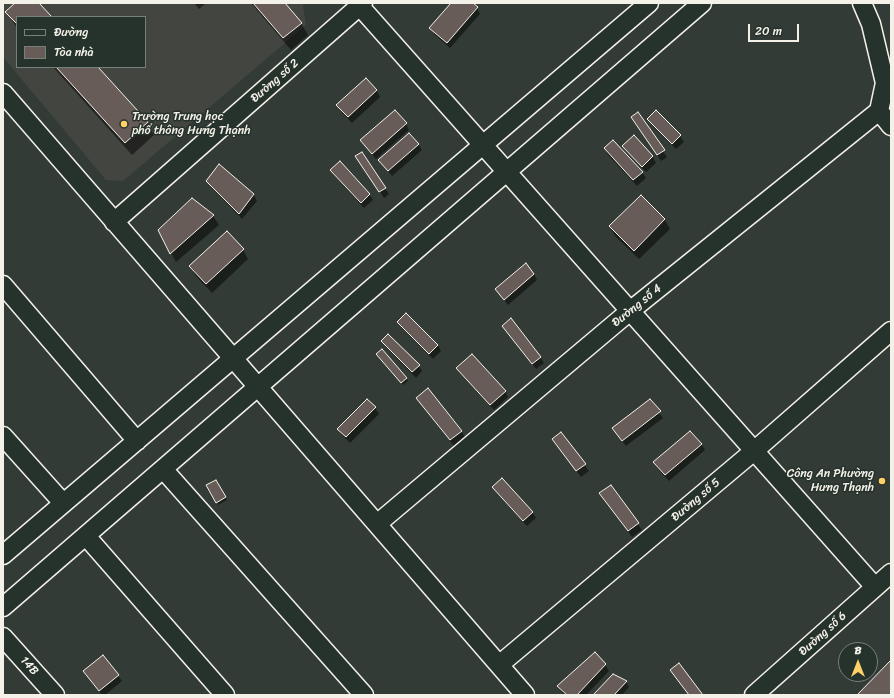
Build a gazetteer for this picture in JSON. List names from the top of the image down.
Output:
{
  "streets": {
    "street": [
      "Đường số 2",
      "Đường số 4",
      "Đường số 5",
      "Đường số 6",
      "14B"
    ]
  },
  "places": ["Trường Trung học phổ thông Hưng Thạnh", "Công An Phường Hưng Thạnh"],
  "legend": ["Đường", "Tòa nhà"],
  "scale_bar": "20 m",
  "north": "top"
}
